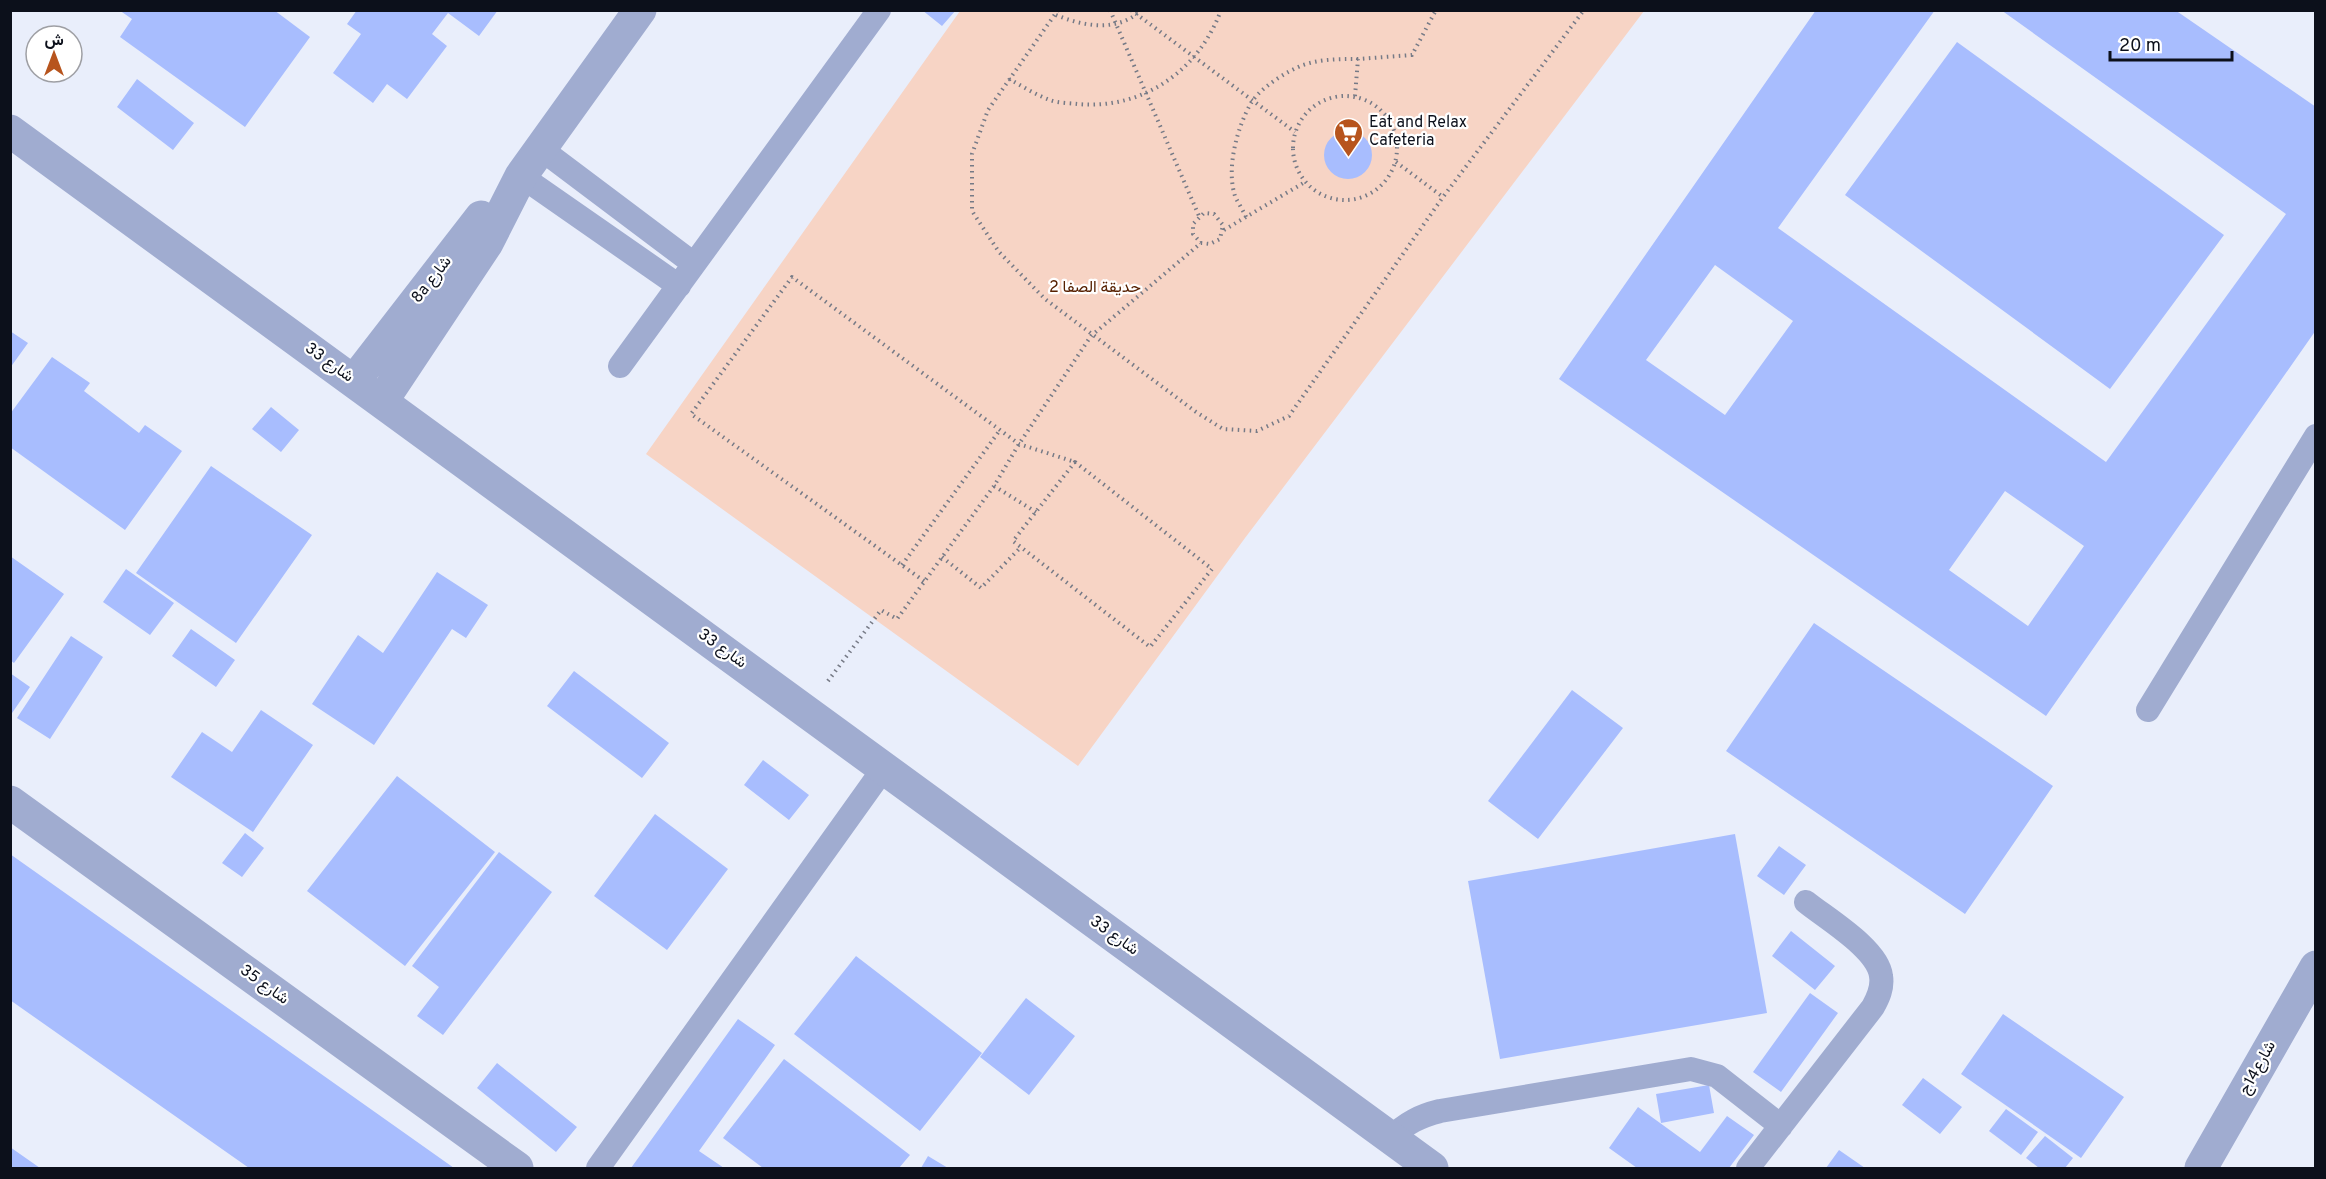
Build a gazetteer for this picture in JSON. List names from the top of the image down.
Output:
{
  "streets": {
    "street": [
      "8a شارع",
      "شارع 33",
      "شارع 35",
      "شارع14ج"
    ]
  },
  "crossings": [
    ["8a شارع", "شارع 33"]
  ],
  "parks": ["حديقة الصفا 2"],
  "places": {
    "supermarket": ["Eat and Relax Cafeteria"]
  },
  "scale_bar": "20 m",
  "north": "top"
}
